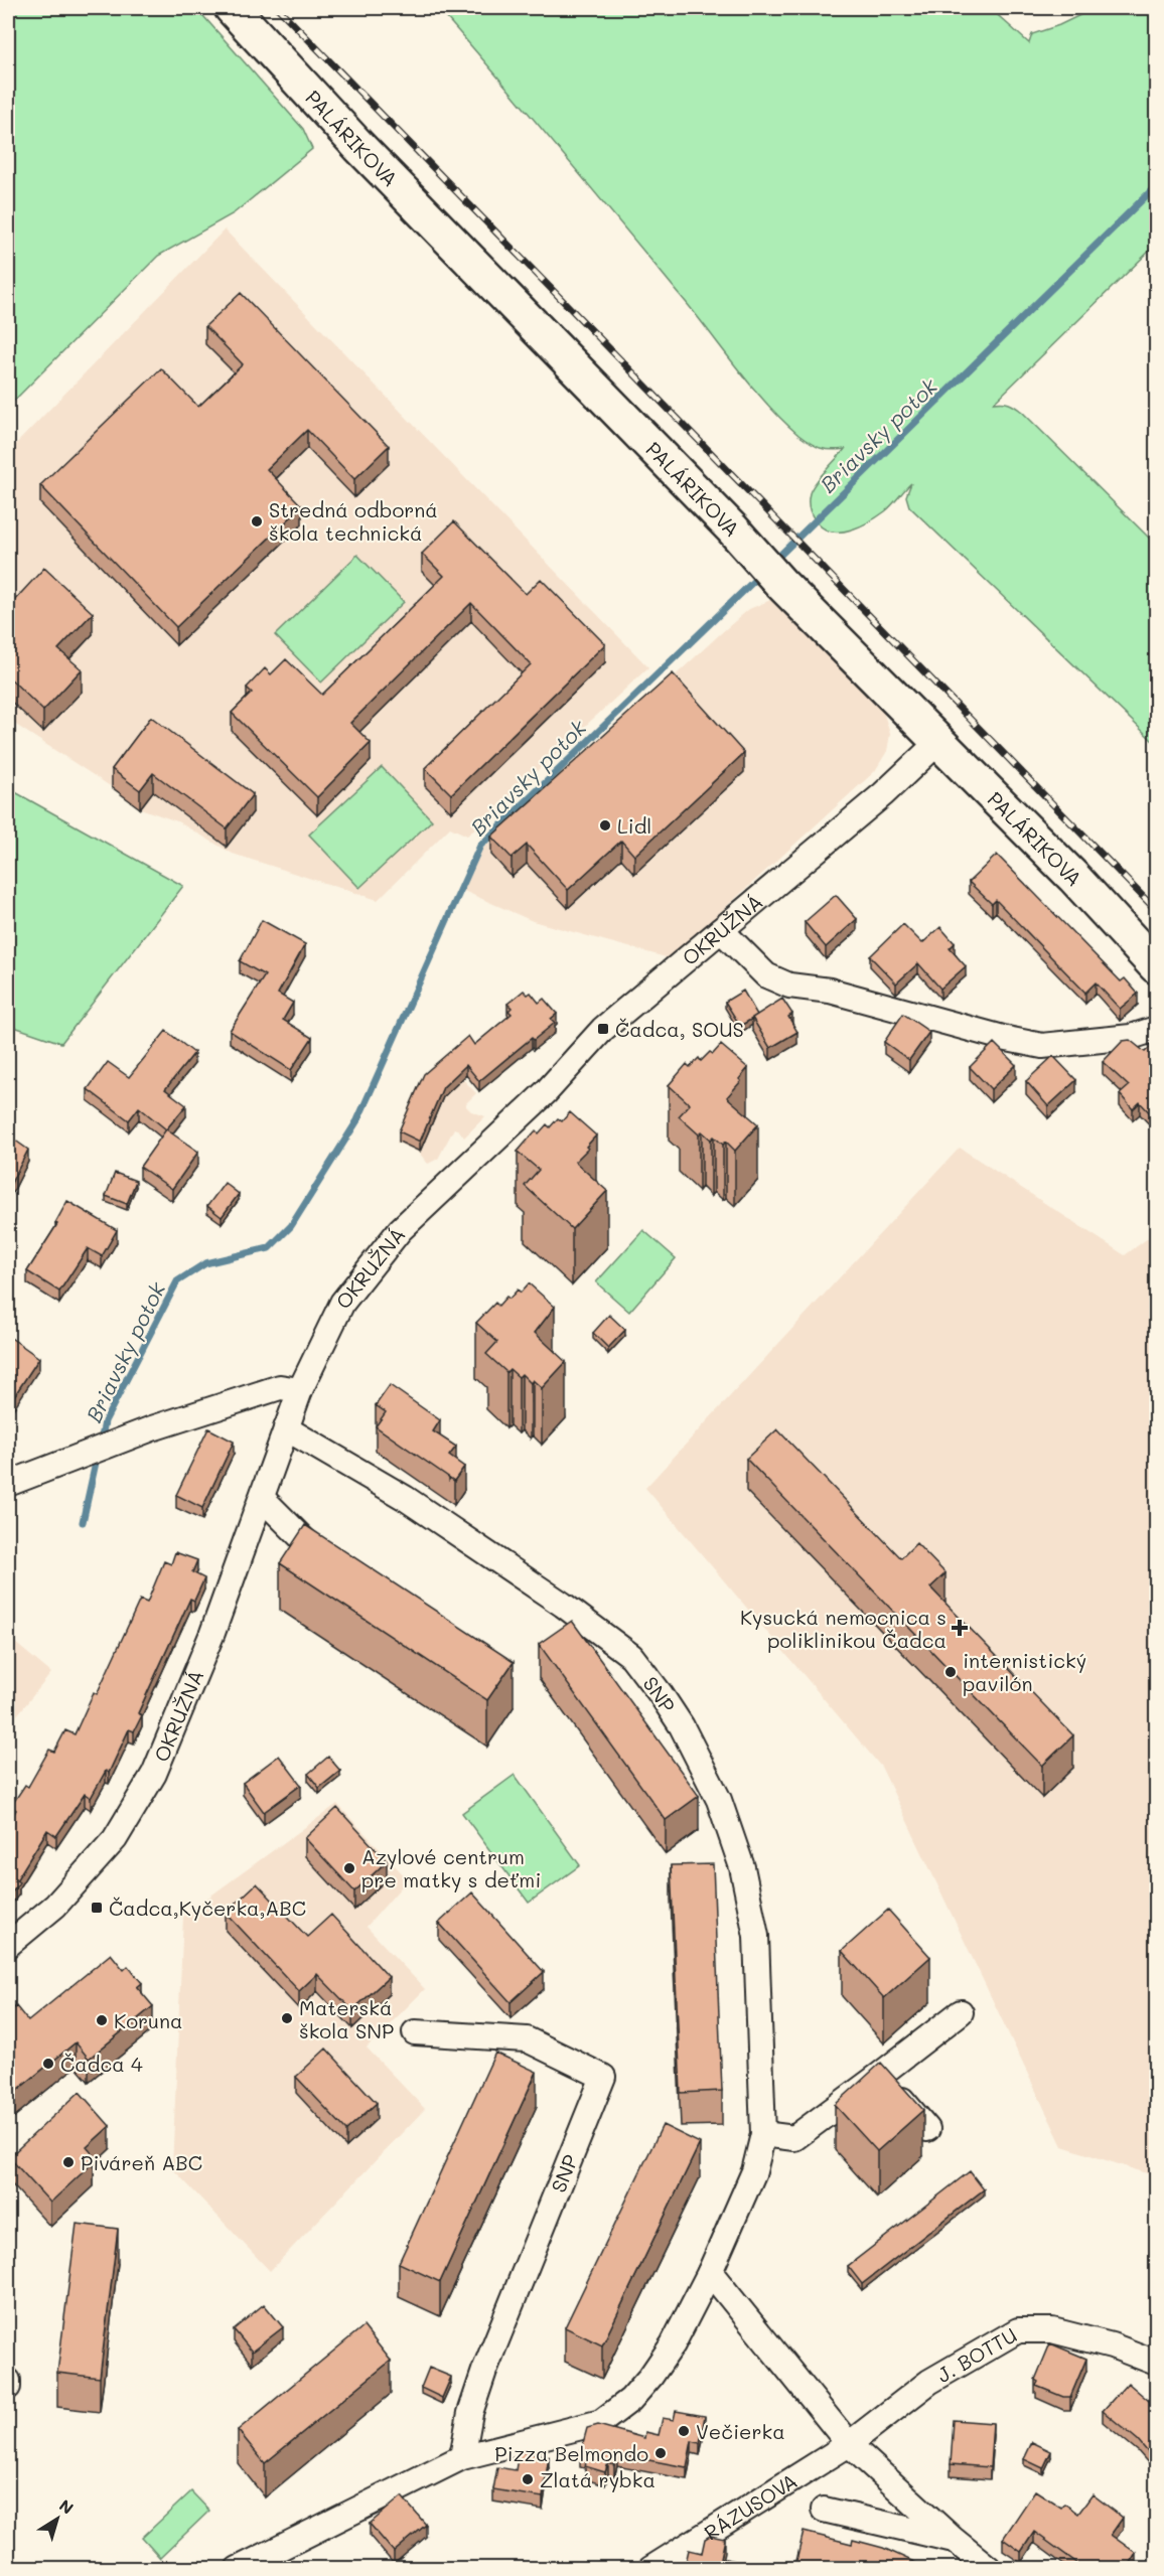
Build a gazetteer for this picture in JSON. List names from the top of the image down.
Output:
{
  "streets": {
    "main road": ["PALÁRIKOVA"],
    "street": [
      "OKRUŽNÁ",
      "SNP",
      "J. BOTTU",
      "RÁZUSOVA"
    ]
  },
  "crossings": [
    ["PALÁRIKOVA", "OKRUŽNÁ"],
    ["OKRUŽNÁ", "SNP"],
    ["J. BOTTU", "RÁZUSOVA"]
  ],
  "water": ["Briavsky potok"],
  "places": {
    "other": [
      "Stredná odborná škola technická",
      "Lidl",
      "internistický pavilón",
      "Azylové centrum pre matky s deťmi",
      "Materská škola SNP",
      "Koruna",
      "Čadca 4",
      "Piváreň ABC",
      "Večierka",
      "Pizza Belmondo",
      "Zlatá rybka"
    ],
    "transit": ["Čadca, SOUS", "Čadca,Kyčerka,ABC"],
    "health": ["Kysucká nemocnica s poliklinikou Čadca"]
  },
  "north": "top right"
}
